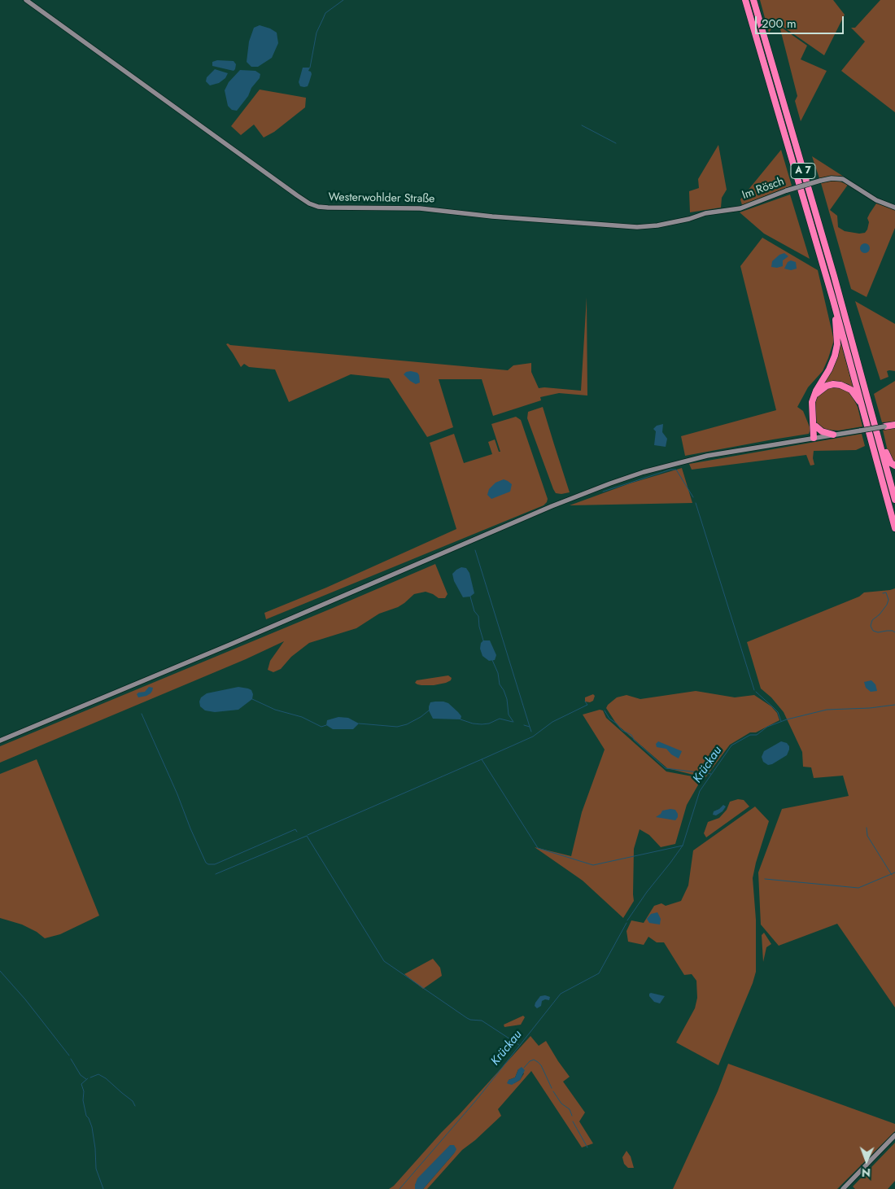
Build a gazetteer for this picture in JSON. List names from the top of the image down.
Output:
{
  "streets": {
    "highway": ["A 7"],
    "street": ["Im Rösch", "Westerwohlder Straße"]
  },
  "crossings": [
    ["Im Rösch", "Westerwohlder Straße"]
  ],
  "water": ["Krückau"],
  "scale_bar": "200 m",
  "north": "bottom"
}
